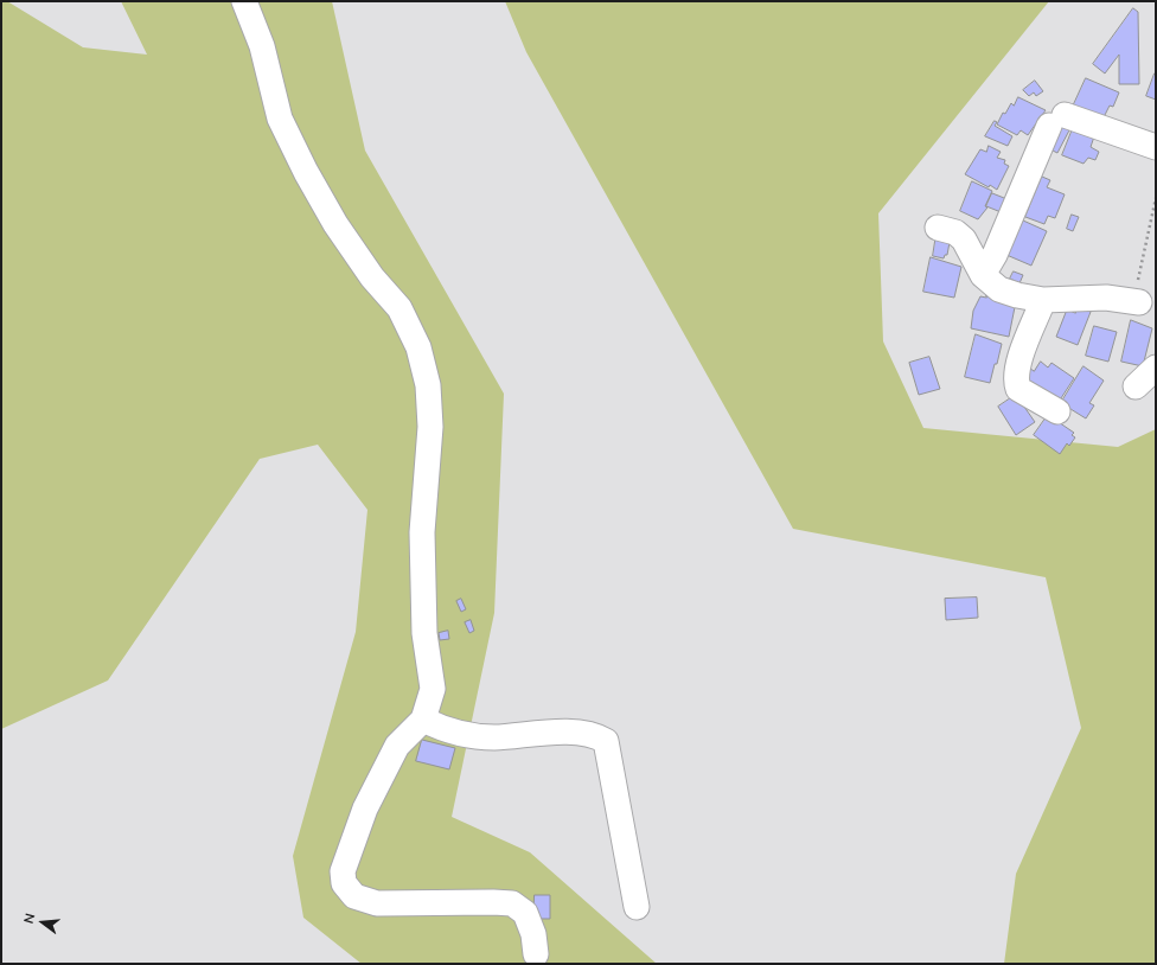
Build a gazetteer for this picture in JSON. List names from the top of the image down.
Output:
{
  "north": "left"
}
